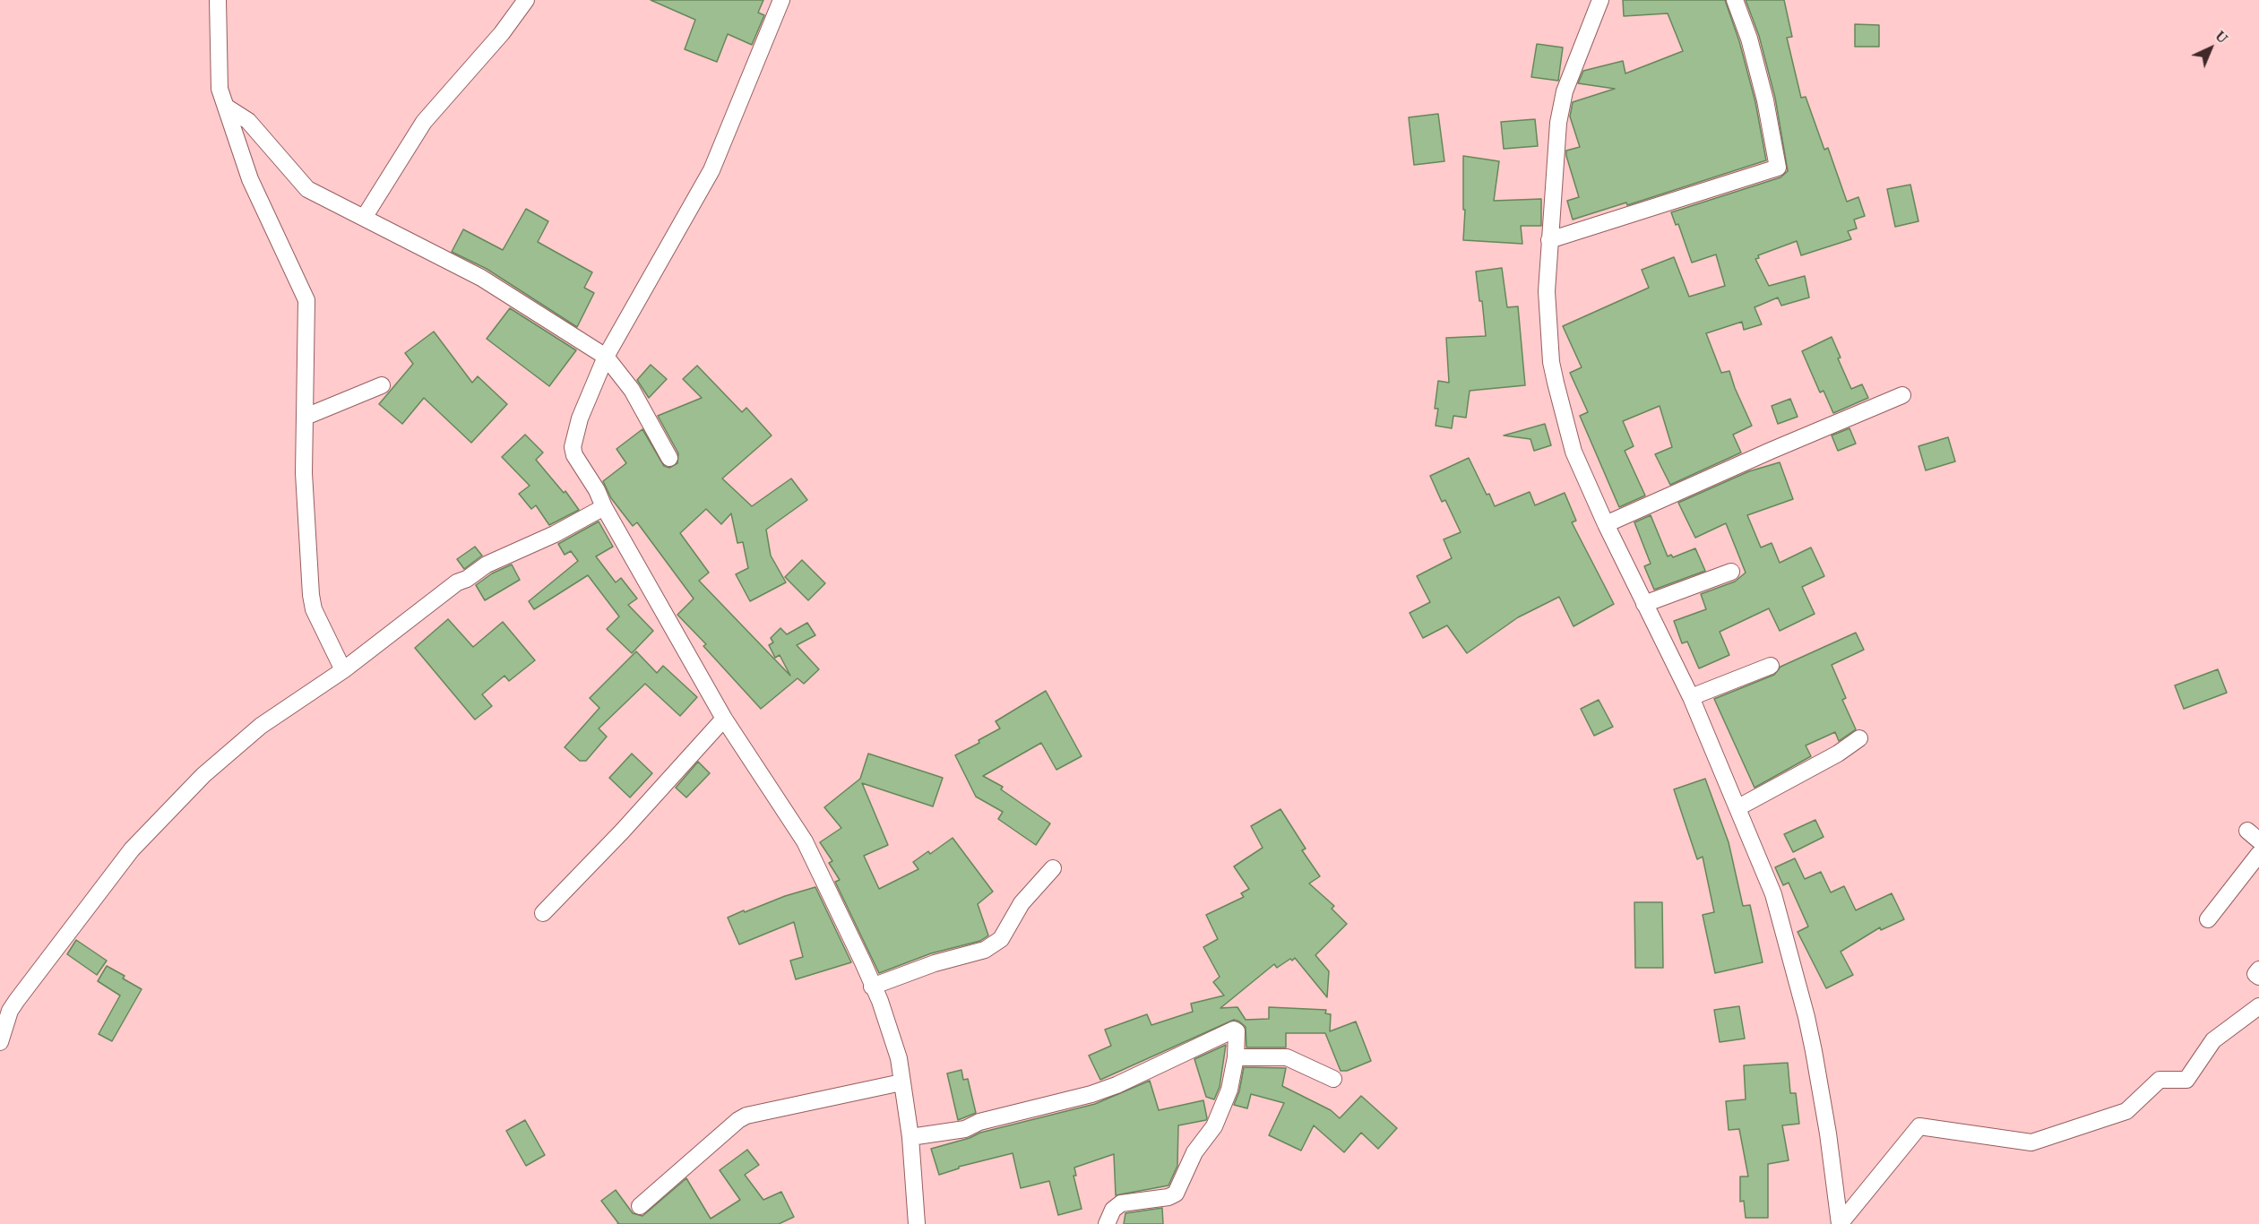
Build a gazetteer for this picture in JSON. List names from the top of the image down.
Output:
{
  "north": "top right"
}
